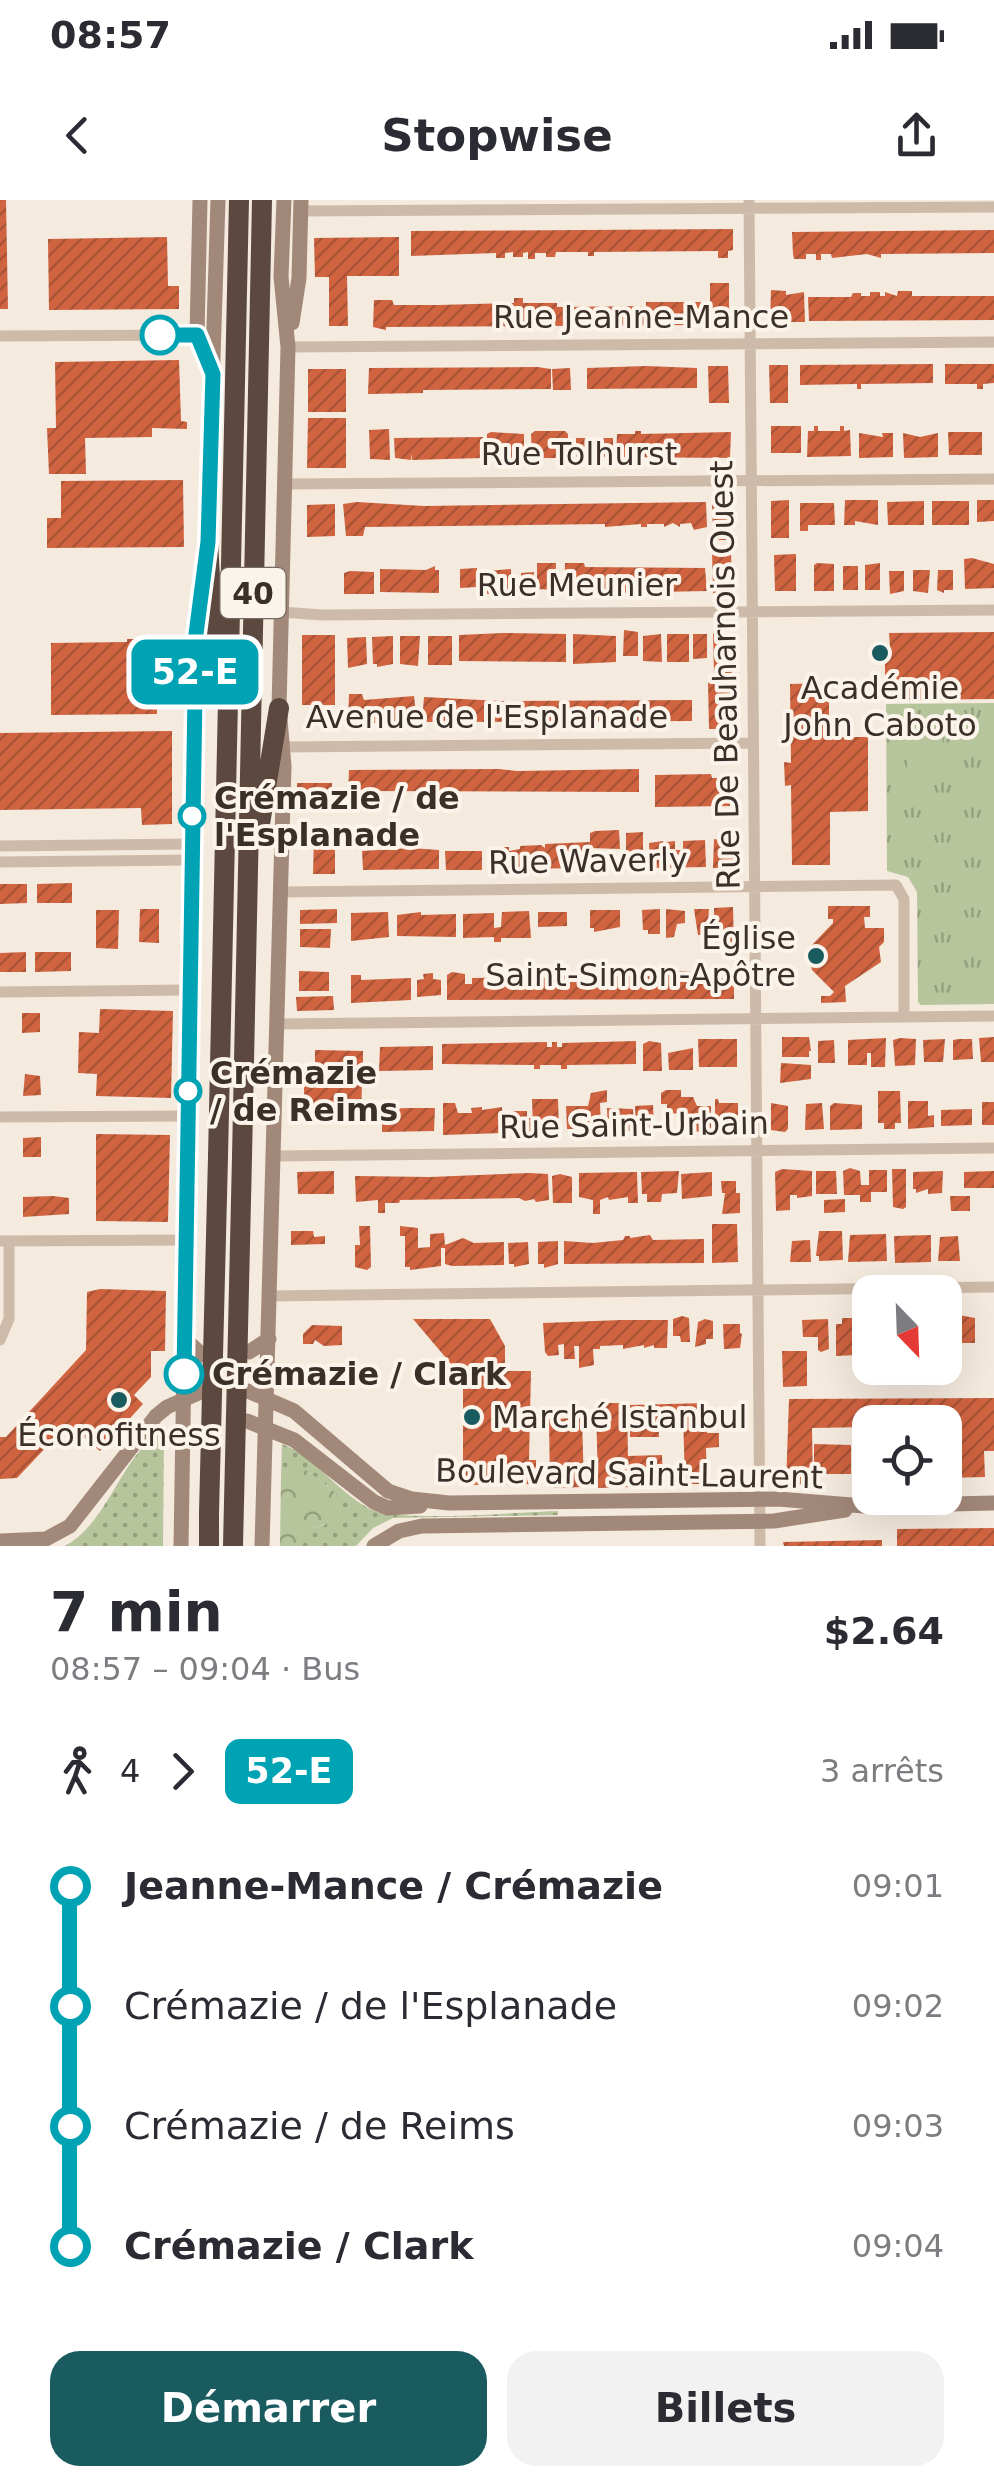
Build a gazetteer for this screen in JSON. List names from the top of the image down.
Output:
{
  "streets": {
    "highway": ["40"],
    "main road": ["Boulevard Saint-Laurent"],
    "street": [
      "Rue Jeanne-Mance",
      "Rue Tolhurst",
      "Rue Meunier",
      "Rue De Beauharnois Ouest",
      "Avenue de l'Esplanade",
      "Rue Waverly",
      "Rue Saint-Urbain"
    ]
  },
  "crossings": [
    ["Rue Jeanne-Mance", "Rue De Beauharnois Ouest"],
    ["Rue Tolhurst", "Rue De Beauharnois Ouest"],
    ["Rue Meunier", "Rue De Beauharnois Ouest"],
    ["Rue De Beauharnois Ouest", "Avenue de l'Esplanade"],
    ["Rue De Beauharnois Ouest", "Rue Waverly"],
    ["Rue De Beauharnois Ouest", "Rue Saint-Urbain"],
    ["Rue De Beauharnois Ouest", "Boulevard Saint-Laurent"]
  ],
  "places": [
    "Académie John Caboto",
    "Crémazie / de l'Esplanade",
    "Église Saint-Simon-Apôtre",
    "Crémazie / de Reims",
    "Crémazie / Clark",
    "Éconofitness",
    "Marché Istanbul"
  ],
  "lines": ["bus line 52-E"],
  "north": "bottom right",
  "page": {
    "status": "08:57",
    "header": "Stopwise",
    "on_map": "52-E",
    "heading": ["7 min", "08:57 – 09:04 · Bus", "$2.64"],
    "legs": ["4", "52-E", "3 arrêts"],
    "list": [
      {
        "name": "Jeanne-Mance / Crémazie",
        "value": "09:01"
      },
      {
        "name": "Crémazie / de l'Esplanade",
        "value": "09:02"
      },
      {
        "name": "Crémazie / de Reims",
        "value": "09:03"
      },
      {
        "name": "Crémazie / Clark",
        "value": "09:04"
      }
    ],
    "buttons": ["Démarrer", "Billets"]
  }
}
